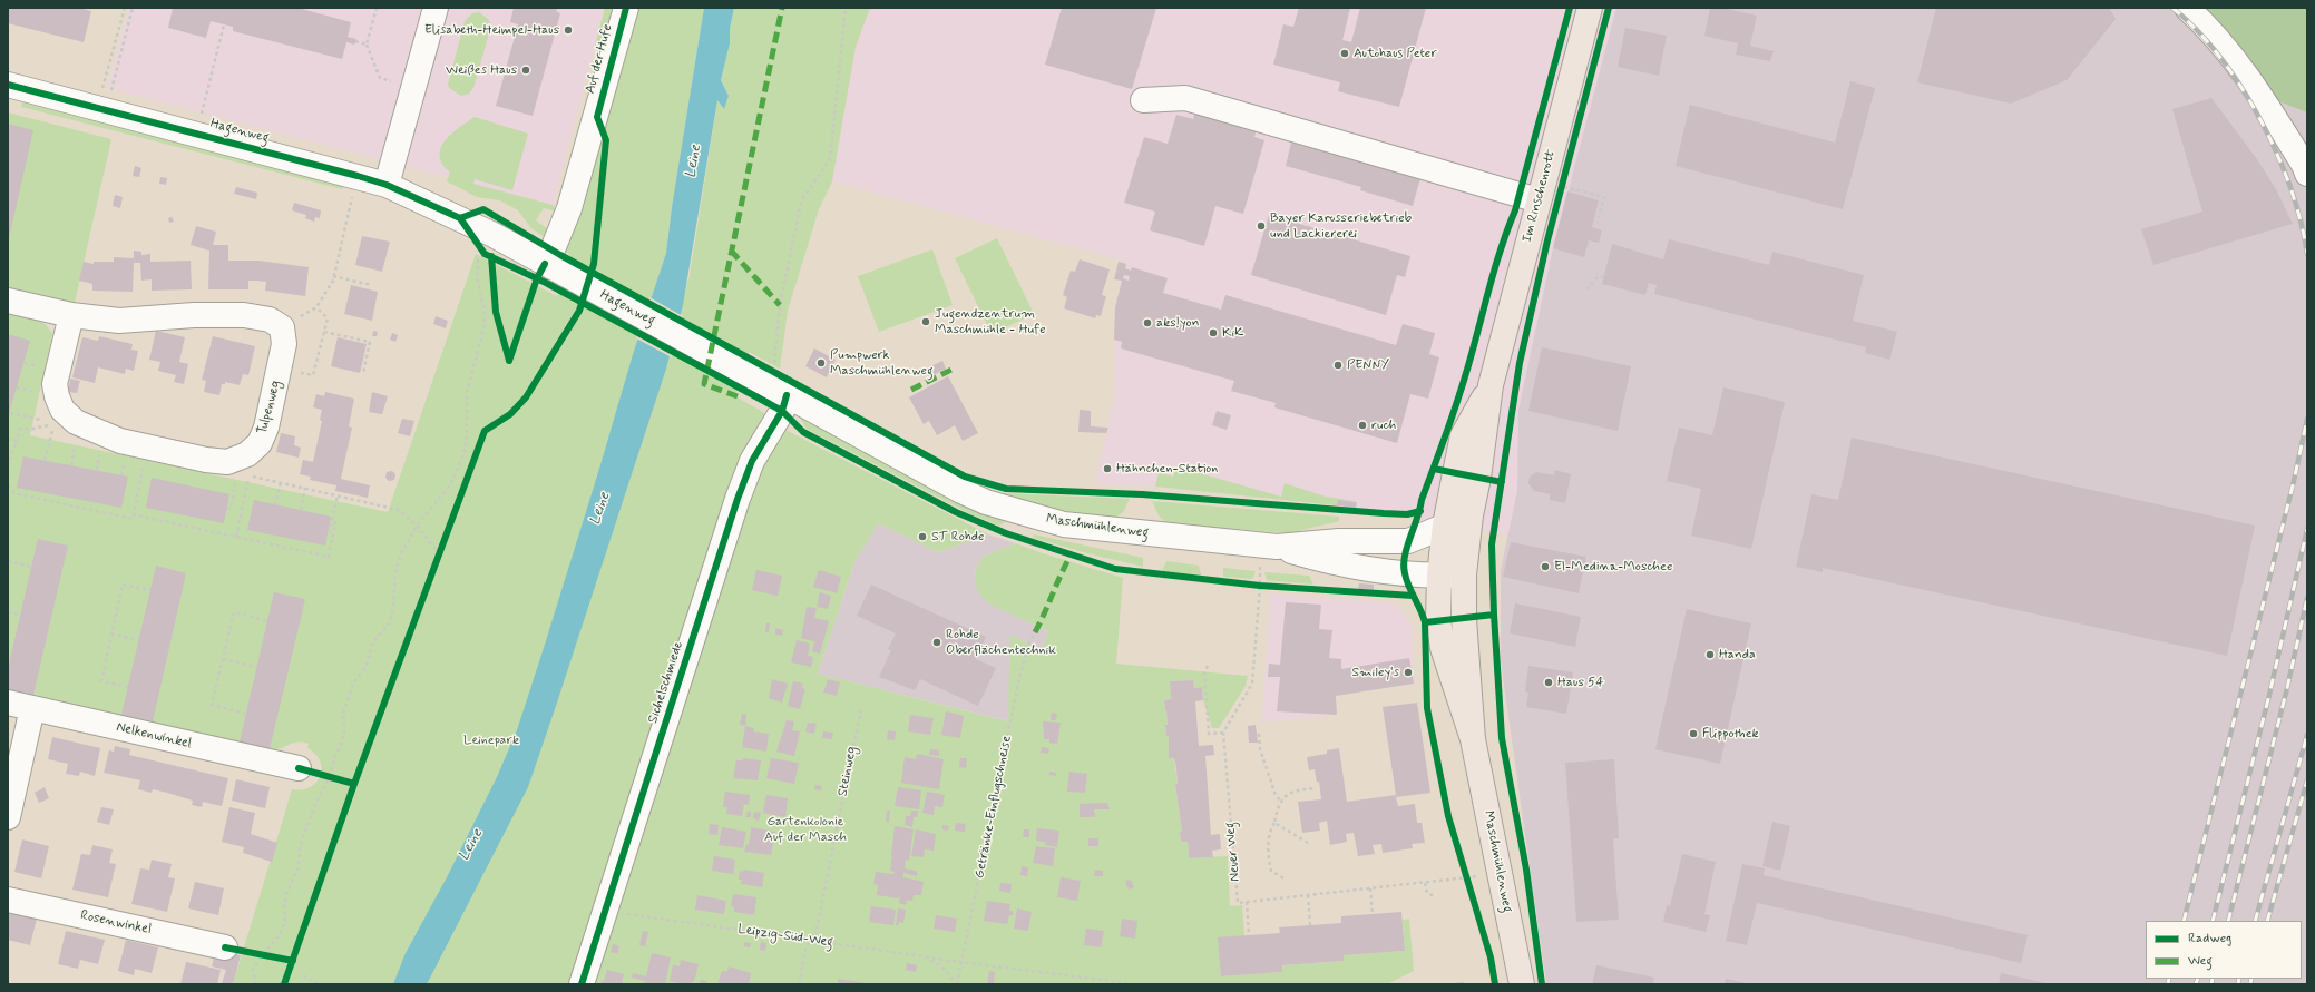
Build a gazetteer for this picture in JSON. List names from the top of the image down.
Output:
{
  "streets": {
    "main road": ["Im Rinschenrott", "Maschmühlenweg"],
    "street": [
      "Auf der Hufe",
      "Hagenweg",
      "Tulpenweg",
      "Sichelschmiede",
      "Nelkenwinkel",
      "Rosenwinkel"
    ],
    "path": [
      "Steinweg",
      "Getränke-Einflugschneise",
      "Neuer Weg",
      "Leipzig-Süd-Weg"
    ]
  },
  "crossings": [
    ["Auf der Hufe", "Hagenweg"],
    ["Hagenweg", "Maschmühlenweg"],
    ["Hagenweg", "Sichelschmiede"],
    ["Im Rinschenrott", "Maschmühlenweg"],
    ["Maschmühlenweg", "Sichelschmiede"],
    ["Sichelschmiede", "Leipzig-Süd-Weg"],
    ["Steinweg", "Leipzig-Süd-Weg"]
  ],
  "water": ["Leine"],
  "parks": ["Leinepark", "Gartenkolonie Auf der Masch"],
  "places": [
    "Elisabeth-Heimpel-Haus",
    "Autohaus Peter",
    "Weißes Haus",
    "Bayer Karosseriebetrieb und Lackiererei",
    "Jugendzentrum Maschmühle - Hufe",
    "aks!yon",
    "KiK",
    "Pumpwerk Maschmühlenweg",
    "PENNY",
    "ruch",
    "Hähnchen-Station",
    "ST Rohde",
    "El-Medina-Moschee",
    "Rohde Oberflächentechnik",
    "Handa",
    "Smiley's",
    "Haus 54",
    "Flippothek"
  ],
  "legend": ["Radweg", "Weg"]
}
